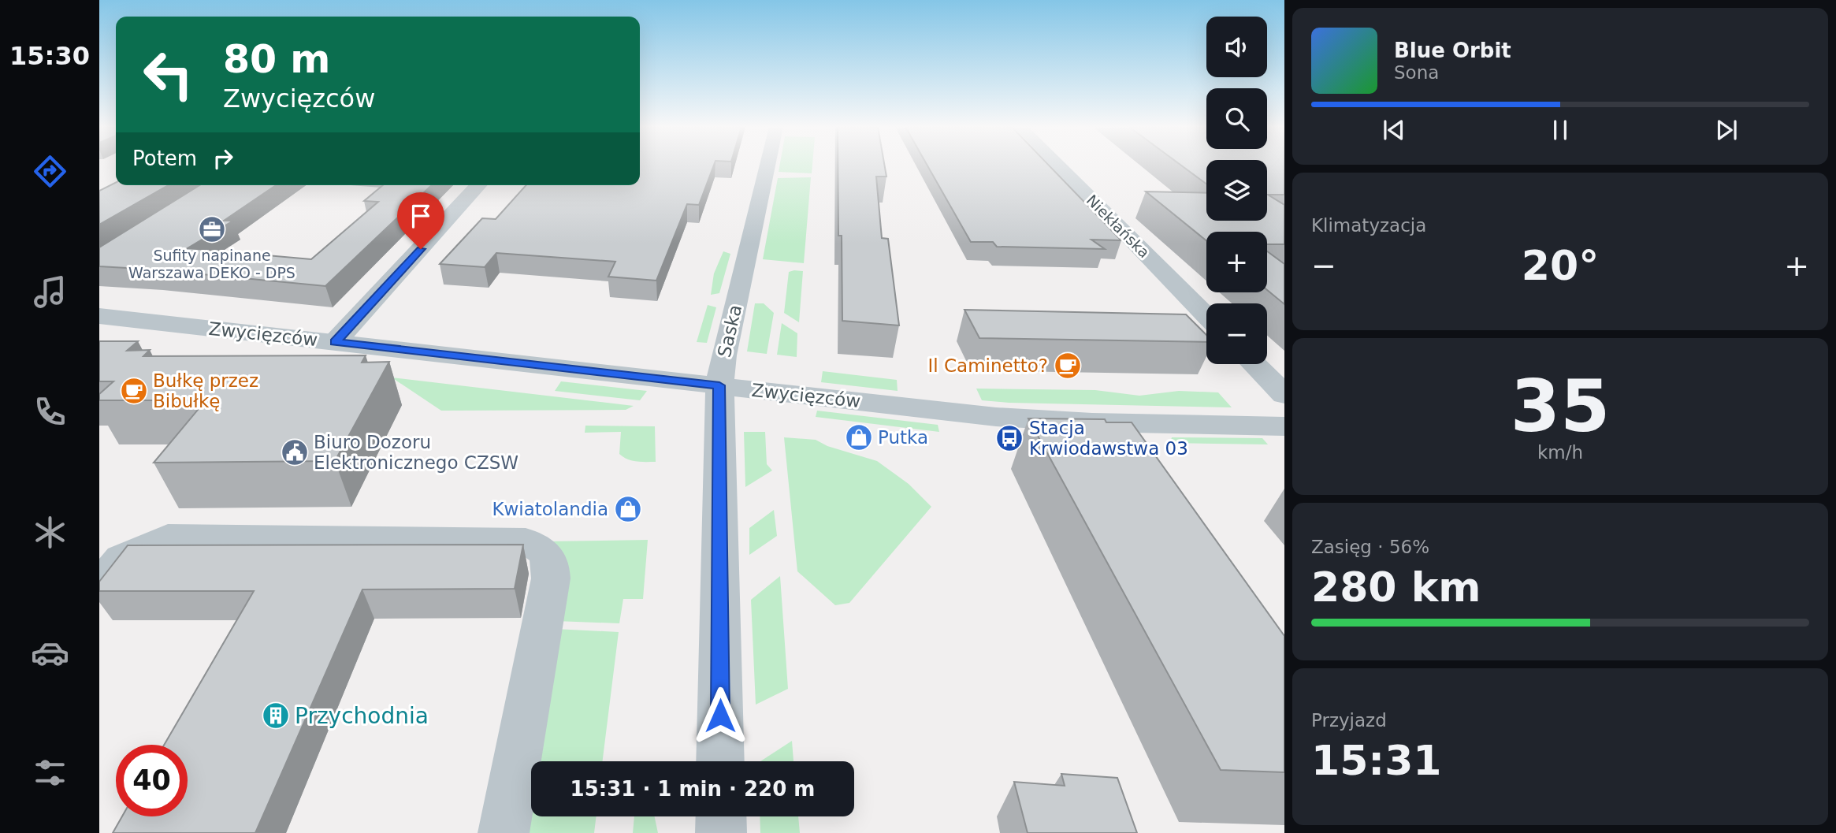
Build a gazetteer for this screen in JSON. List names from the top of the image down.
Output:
{
  "streets": {
    "street": ["Niekłańska", "Saska", "Zwycięzców"]
  },
  "crossings": [
    ["Saska", "Zwycięzców"]
  ],
  "places": {
    "office": ["Sufity napinane Warszawa DEKO - DPS"],
    "cafe": ["Il Caminetto?", "Bułkę przez Bibułkę"],
    "shop": ["Putka", "Kwiatolandia"],
    "bus stop": ["Stacja Krwiodawstwa 03"],
    "public building": ["Biuro Dozoru Elektronicznego CZSW"],
    "building": ["Przychodnia"]
  },
  "page": {
    "tabs": "15:30",
    "map_buttons": ["+", "−"],
    "turn": ["80 m", "Zwycięzców"],
    "song": ["Blue Orbit", "Sona"],
    "then": "Potem",
    "tile": [
      "Klimatyzacja",
      ["35", "km/h"],
      ["Zasięg · 56%", "280 km"],
      ["Przyjazd", "15:31"]
    ],
    "heat": ["−", "20°", "+"],
    "limit": "40",
    "trip": "15:31 · 1 min · 220 m"
  }
}
